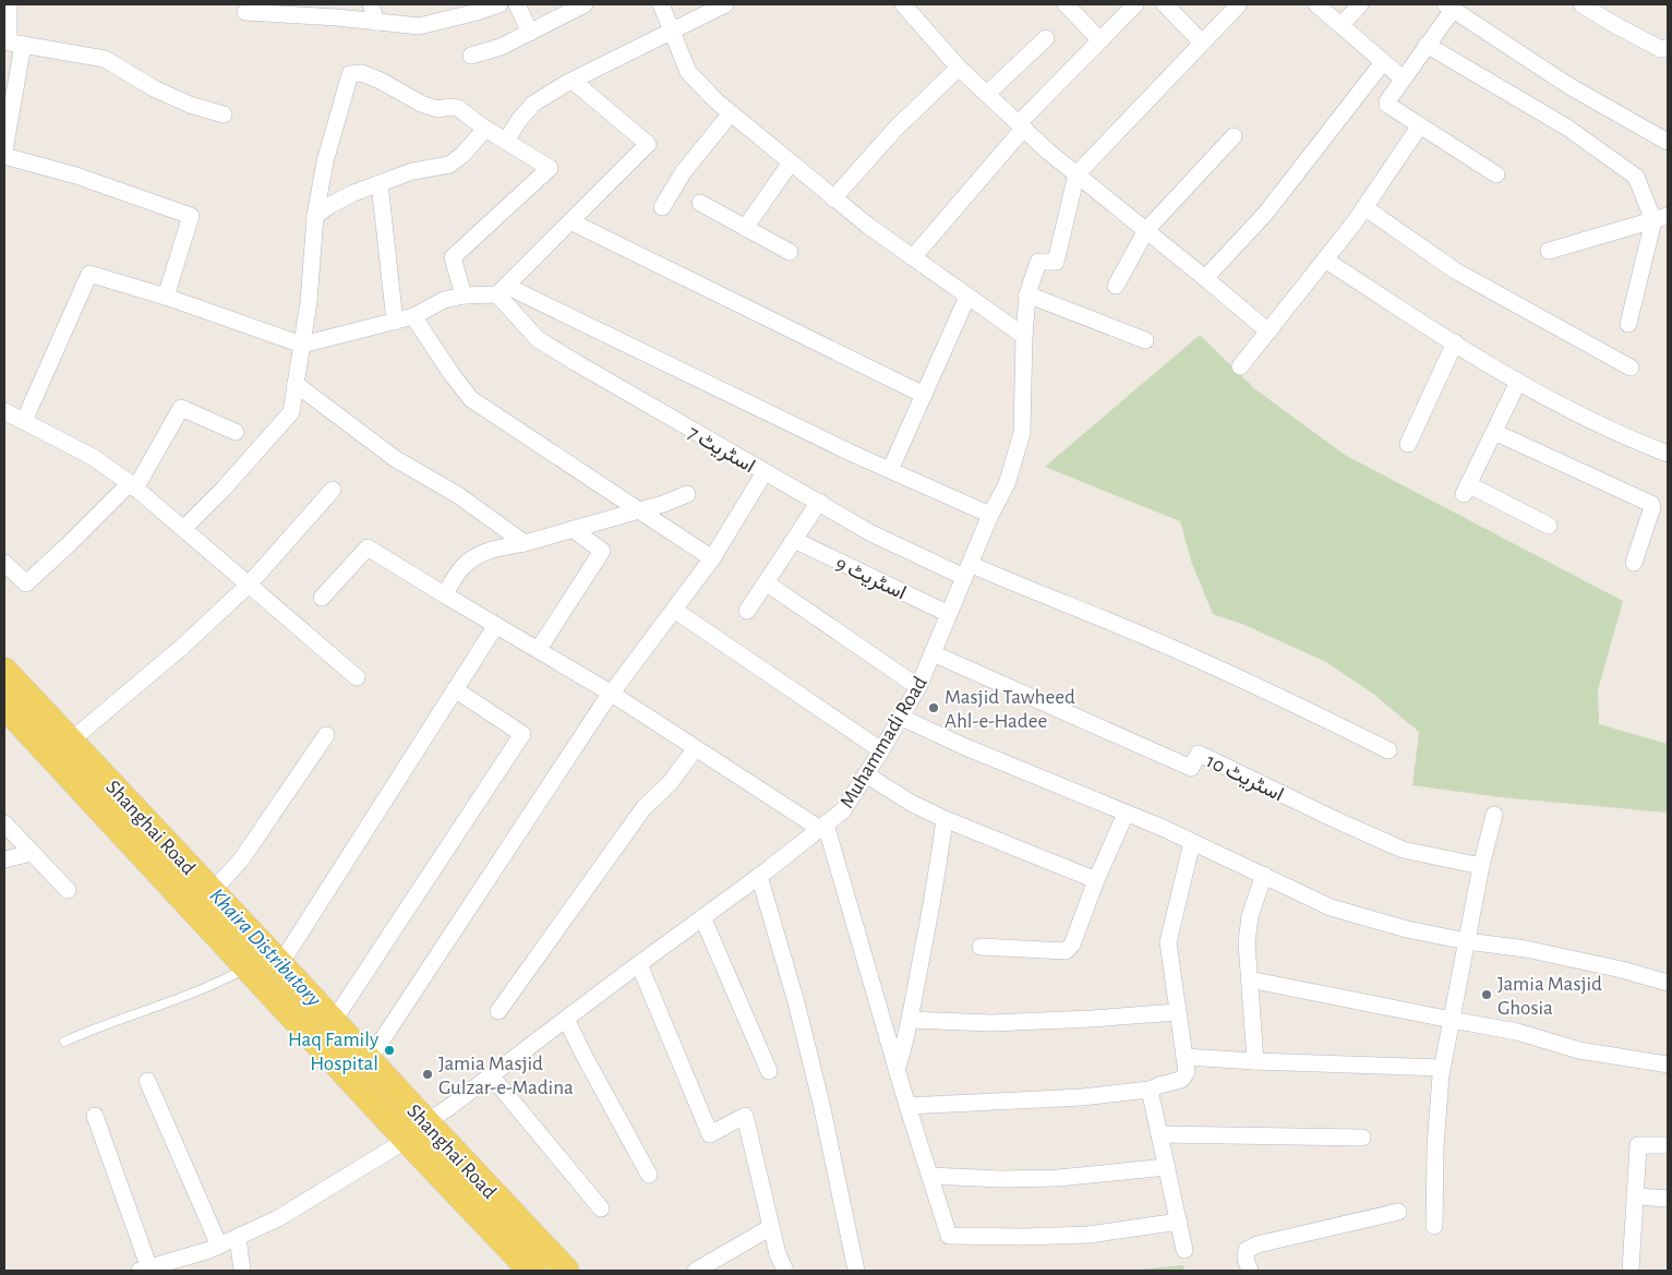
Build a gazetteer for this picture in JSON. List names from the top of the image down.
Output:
{
  "streets": {
    "main road": ["Shanghai Road"],
    "street": [
      "اسٹریٹ 7",
      "اسٹریٹ 9",
      "Muhammadi Road",
      "اسٹریٹ 10"
    ]
  },
  "crossings": [
    ["اسٹریٹ 7", "Muhammadi Road"],
    ["اسٹریٹ 9", "Muhammadi Road"],
    ["Muhammadi Road", "اسٹریٹ 10"],
    ["Muhammadi Road", "Shanghai Road"]
  ],
  "water": ["Khaira Distributory"],
  "places": [
    "Masjid Tawheed Ahl-e-Hadee",
    "Jamia Masjid Ghosia",
    "Haq Family Hospital",
    "Jamia Masjid Gulzar-e-Madina"
  ]
}
